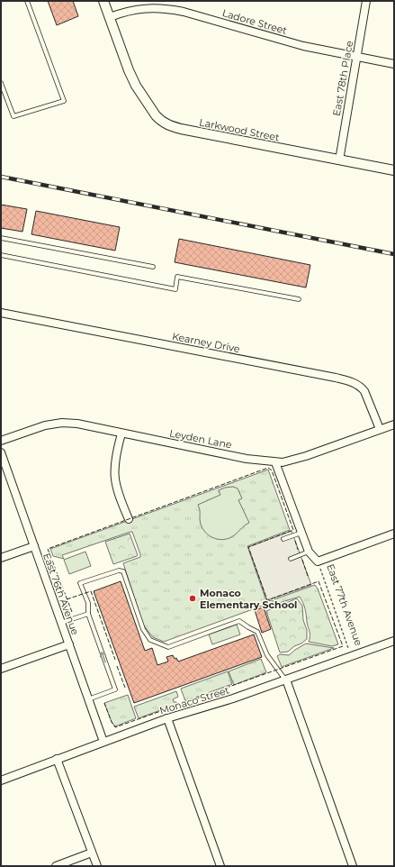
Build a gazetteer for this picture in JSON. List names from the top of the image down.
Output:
{
  "streets": {
    "street": [
      "Ladore Street",
      "East 78th Place",
      "Larkwood Street",
      "Kearney Drive",
      "Leyden Lane",
      "East 76th Avenue",
      "East 77th Avenue",
      "Monaco Street"
    ]
  },
  "crossings": [
    ["Ladore Street", "East 78th Place"],
    ["Ladore Street", "Larkwood Street"],
    ["East 78th Place", "Larkwood Street"],
    ["Kearney Drive", "Leyden Lane"],
    ["Leyden Lane", "East 77th Avenue"],
    ["East 76th Avenue", "Monaco Street"],
    ["East 77th Avenue", "Monaco Street"]
  ],
  "places": ["Monaco Elementary School"]
}
